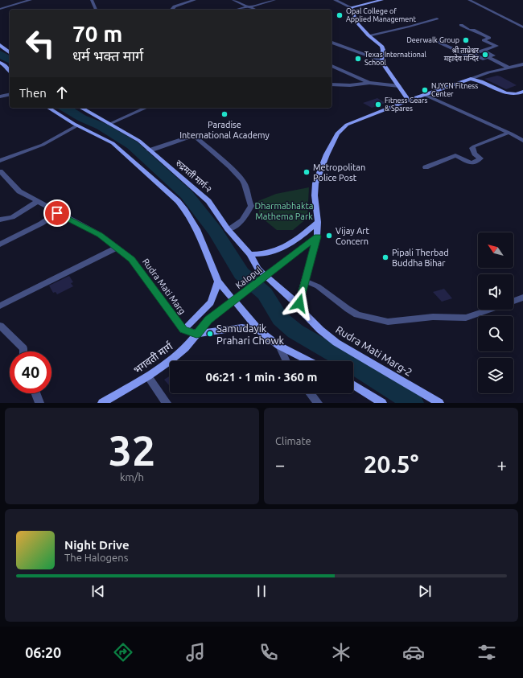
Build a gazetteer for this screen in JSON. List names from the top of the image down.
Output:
{
  "streets": {
    "street": [
      "रुद्रमती मार्ग-२",
      "Kalopul",
      "Rudra Mati Marg",
      "Rudra Mati Marg-2",
      "भगवती मार्ग"
    ]
  },
  "crossings": [
    ["रुद्रमती मार्ग-२", "Rudra Mati Marg-2"],
    ["Kalopul", "भगवती मार्ग"]
  ],
  "parks": ["Dharmabhakta Mathema Park"],
  "places": [
    "Opal College of Applied Management",
    "Deerwalk Group",
    "श्री ताम्रेश्वर महादेव मन्दिर",
    "Texas International School",
    "NJYCN Fitness Center",
    "Fitness Gears & Spares",
    "Paradise International Academy",
    "Metropolitan Police Post",
    "Vijay Art Concern",
    "Pipali Therbad Buddha Bihar",
    "Samudayik Prahari Chowk"
  ],
  "north": "top left",
  "page": {
    "turn": ["70 m", "धर्म भक्त मार्ग"],
    "then": "Then",
    "limit": "40",
    "trip": "06:21 · 1 min · 360 m",
    "tile": [
      ["32", "km/h"],
      "Climate"
    ],
    "heat": ["−", "20.5°", "+"],
    "song": ["Night Drive", "The Halogens"],
    "tabs": "06:20"
  }
}
